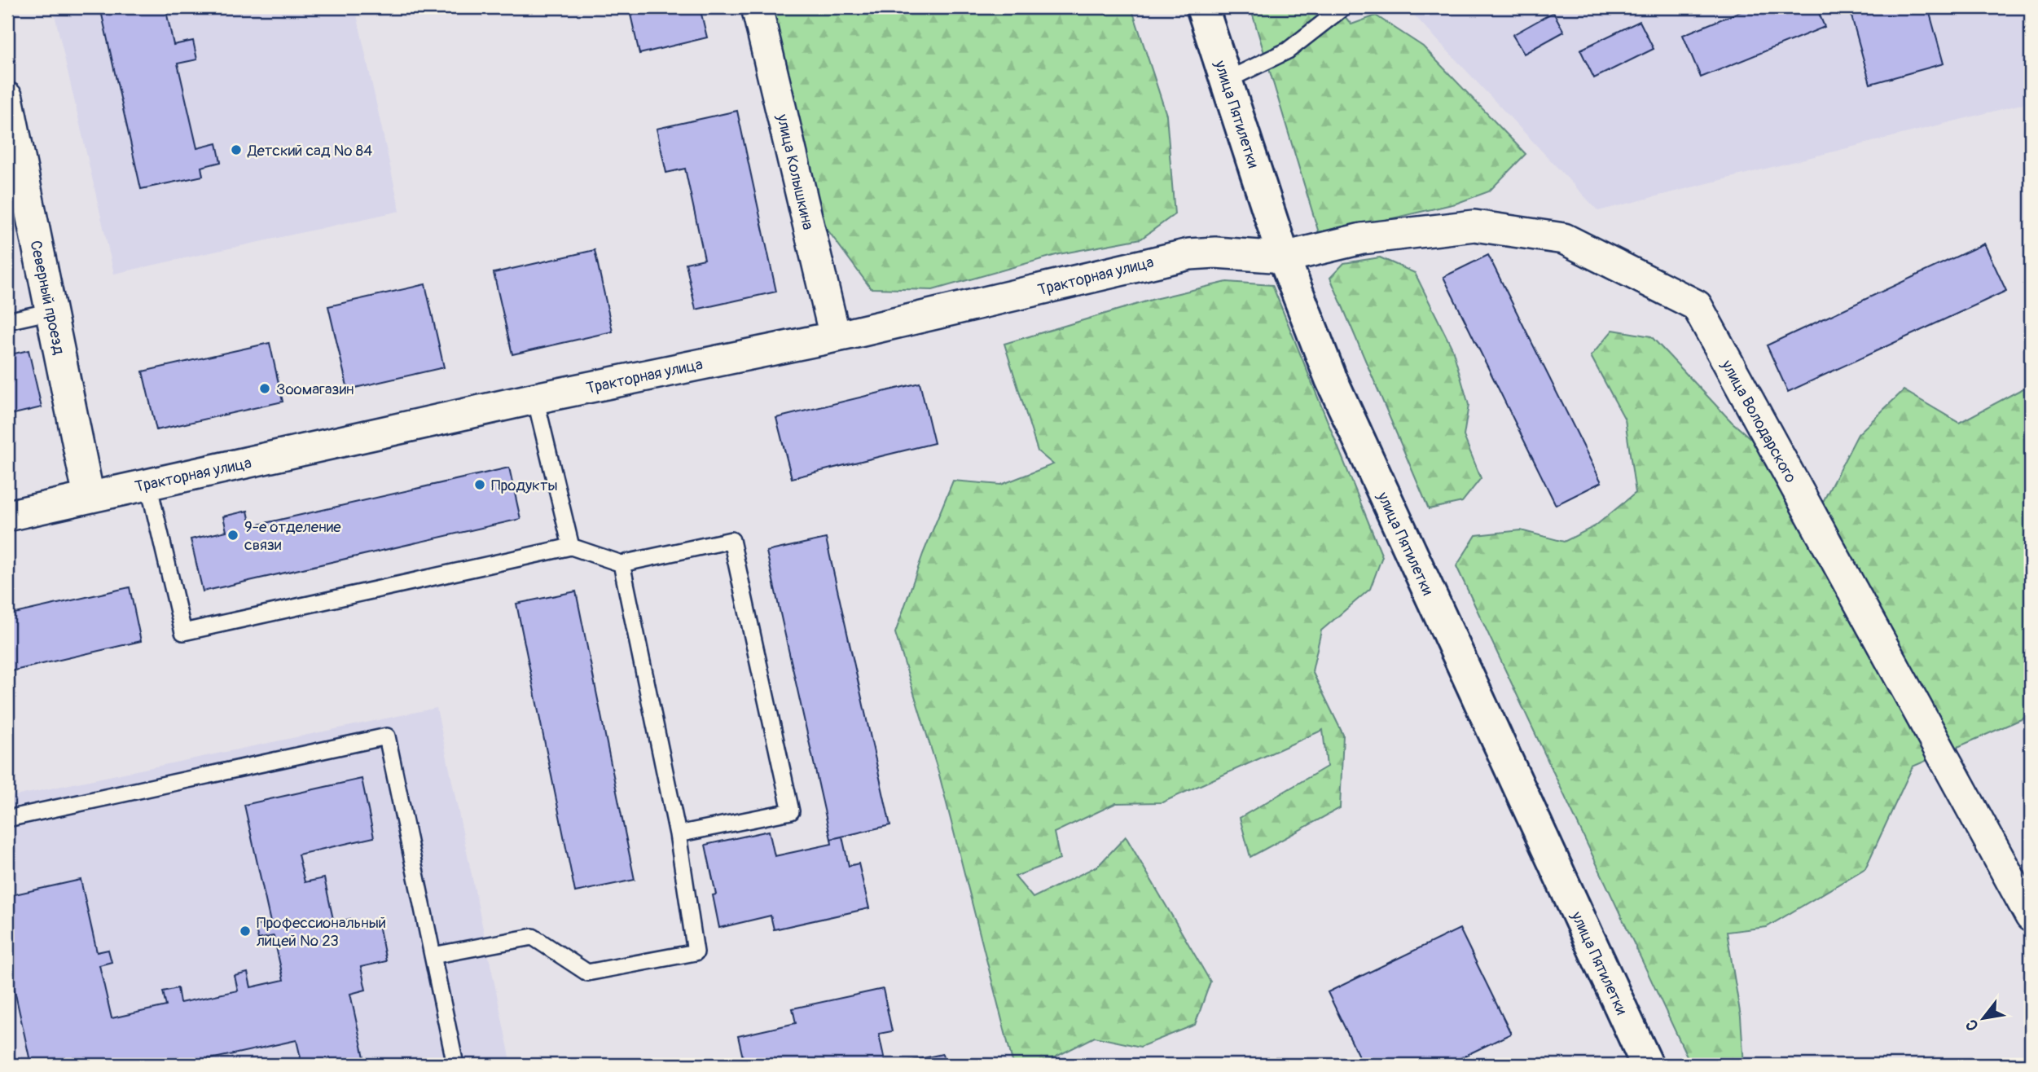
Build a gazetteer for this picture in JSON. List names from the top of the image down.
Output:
{
  "streets": {
    "main road": ["улица Пятилетки"],
    "street": [
      "улица Колышкина",
      "Тракторная улица",
      "Северный проезд",
      "улица Володарского"
    ]
  },
  "crossings": [
    ["улица Пятилетки", "Тракторная улица"],
    ["улица Пятилетки", "улица Володарского"],
    ["улица Колышкина", "Тракторная улица"],
    ["Тракторная улица", "Северный проезд"],
    ["Тракторная улица", "улица Володарского"]
  ],
  "places": [
    "Детский сад № 84",
    "Зоомагазин",
    "Продукты",
    "9-е отделение связи",
    "Профессиональный лицей № 23"
  ],
  "north": "bottom left"
}
